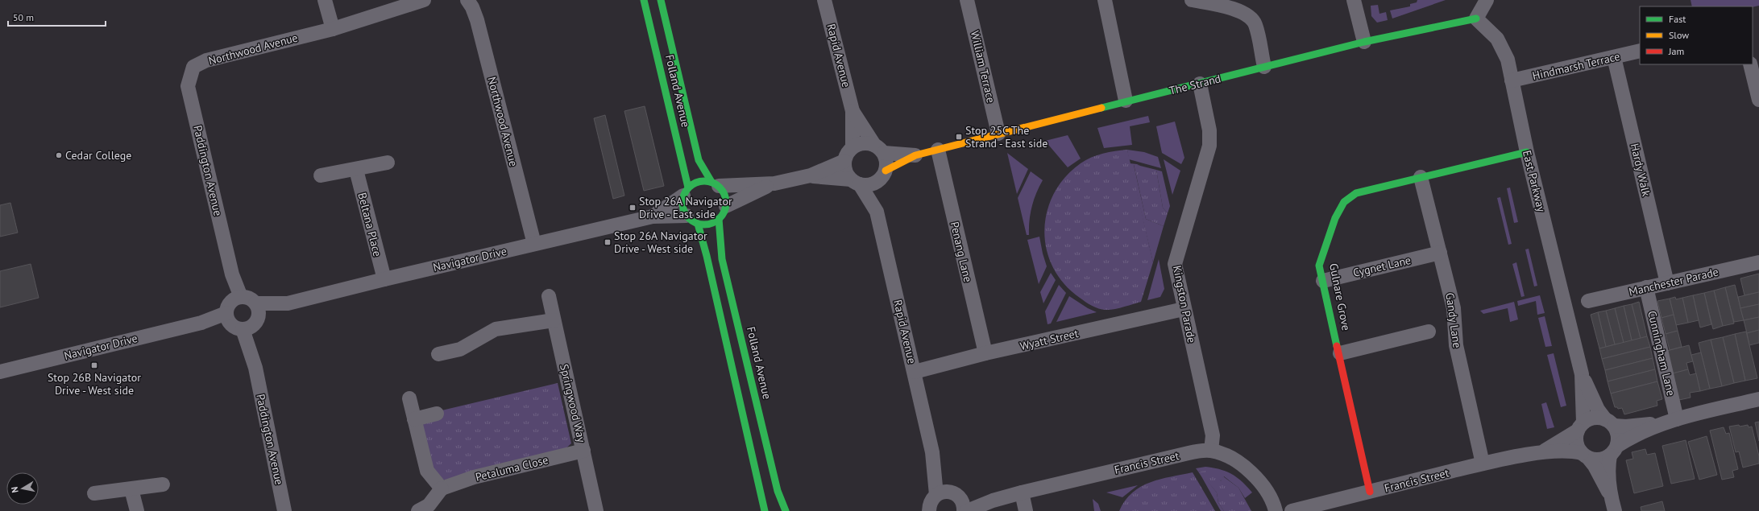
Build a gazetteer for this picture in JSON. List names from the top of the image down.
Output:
{
  "streets": {
    "street": [
      "Northwood Avenue",
      "Rapid Avenue",
      "Hindmarsh Terrace",
      "William Terrace",
      "The Strand",
      "Folland Avenue",
      "Hardy Walk",
      "Paddington Avenue",
      "East Parkway",
      "Beltana Place",
      "Penang Lane",
      "Navigator Drive",
      "Cygnet Lane",
      "Manchester Parade",
      "Gulnare Grove",
      "Kingston Parade",
      "Gandy Lane",
      "Wyatt Street",
      "Cunningham Lane",
      "Springwood Way",
      "Francis Street",
      "Petaluma Close"
    ]
  },
  "crossings": [
    ["Northwood Avenue", "Paddington Avenue"],
    ["Northwood Avenue", "Navigator Drive"],
    ["Rapid Avenue", "The Strand"],
    ["Rapid Avenue", "Wyatt Street"],
    ["Rapid Avenue", "Francis Street"],
    ["Hindmarsh Terrace", "Hardy Walk"],
    ["Hindmarsh Terrace", "East Parkway"],
    ["William Terrace", "The Strand"],
    ["The Strand", "East Parkway"],
    ["The Strand", "Penang Lane"],
    ["The Strand", "Kingston Parade"],
    ["Folland Avenue", "Navigator Drive"],
    ["Hardy Walk", "Manchester Parade"],
    ["Paddington Avenue", "Navigator Drive"],
    ["East Parkway", "Gulnare Grove"],
    ["East Parkway", "Francis Street"],
    ["Beltana Place", "Navigator Drive"],
    ["Penang Lane", "Wyatt Street"],
    ["Cygnet Lane", "Gulnare Grove"],
    ["Cygnet Lane", "Gandy Lane"],
    ["Manchester Parade", "Cunningham Lane"],
    ["Gulnare Grove", "Gandy Lane"],
    ["Gulnare Grove", "Francis Street"],
    ["Kingston Parade", "Wyatt Street"],
    ["Kingston Parade", "Francis Street"],
    ["Gandy Lane", "Francis Street"],
    ["Springwood Way", "Petaluma Close"]
  ],
  "places": {
    "transit": [
      "Stop 25C The Strand - East side",
      "Stop 26A Navigator Drive - East side",
      "Stop 26A Navigator Drive - West side",
      "Stop 26B Navigator Drive - West side"
    ],
    "other": ["Cedar College"]
  },
  "legend": ["Fast", "Slow", "Jam"],
  "scale_bar": "50 m",
  "north": "left"
}
